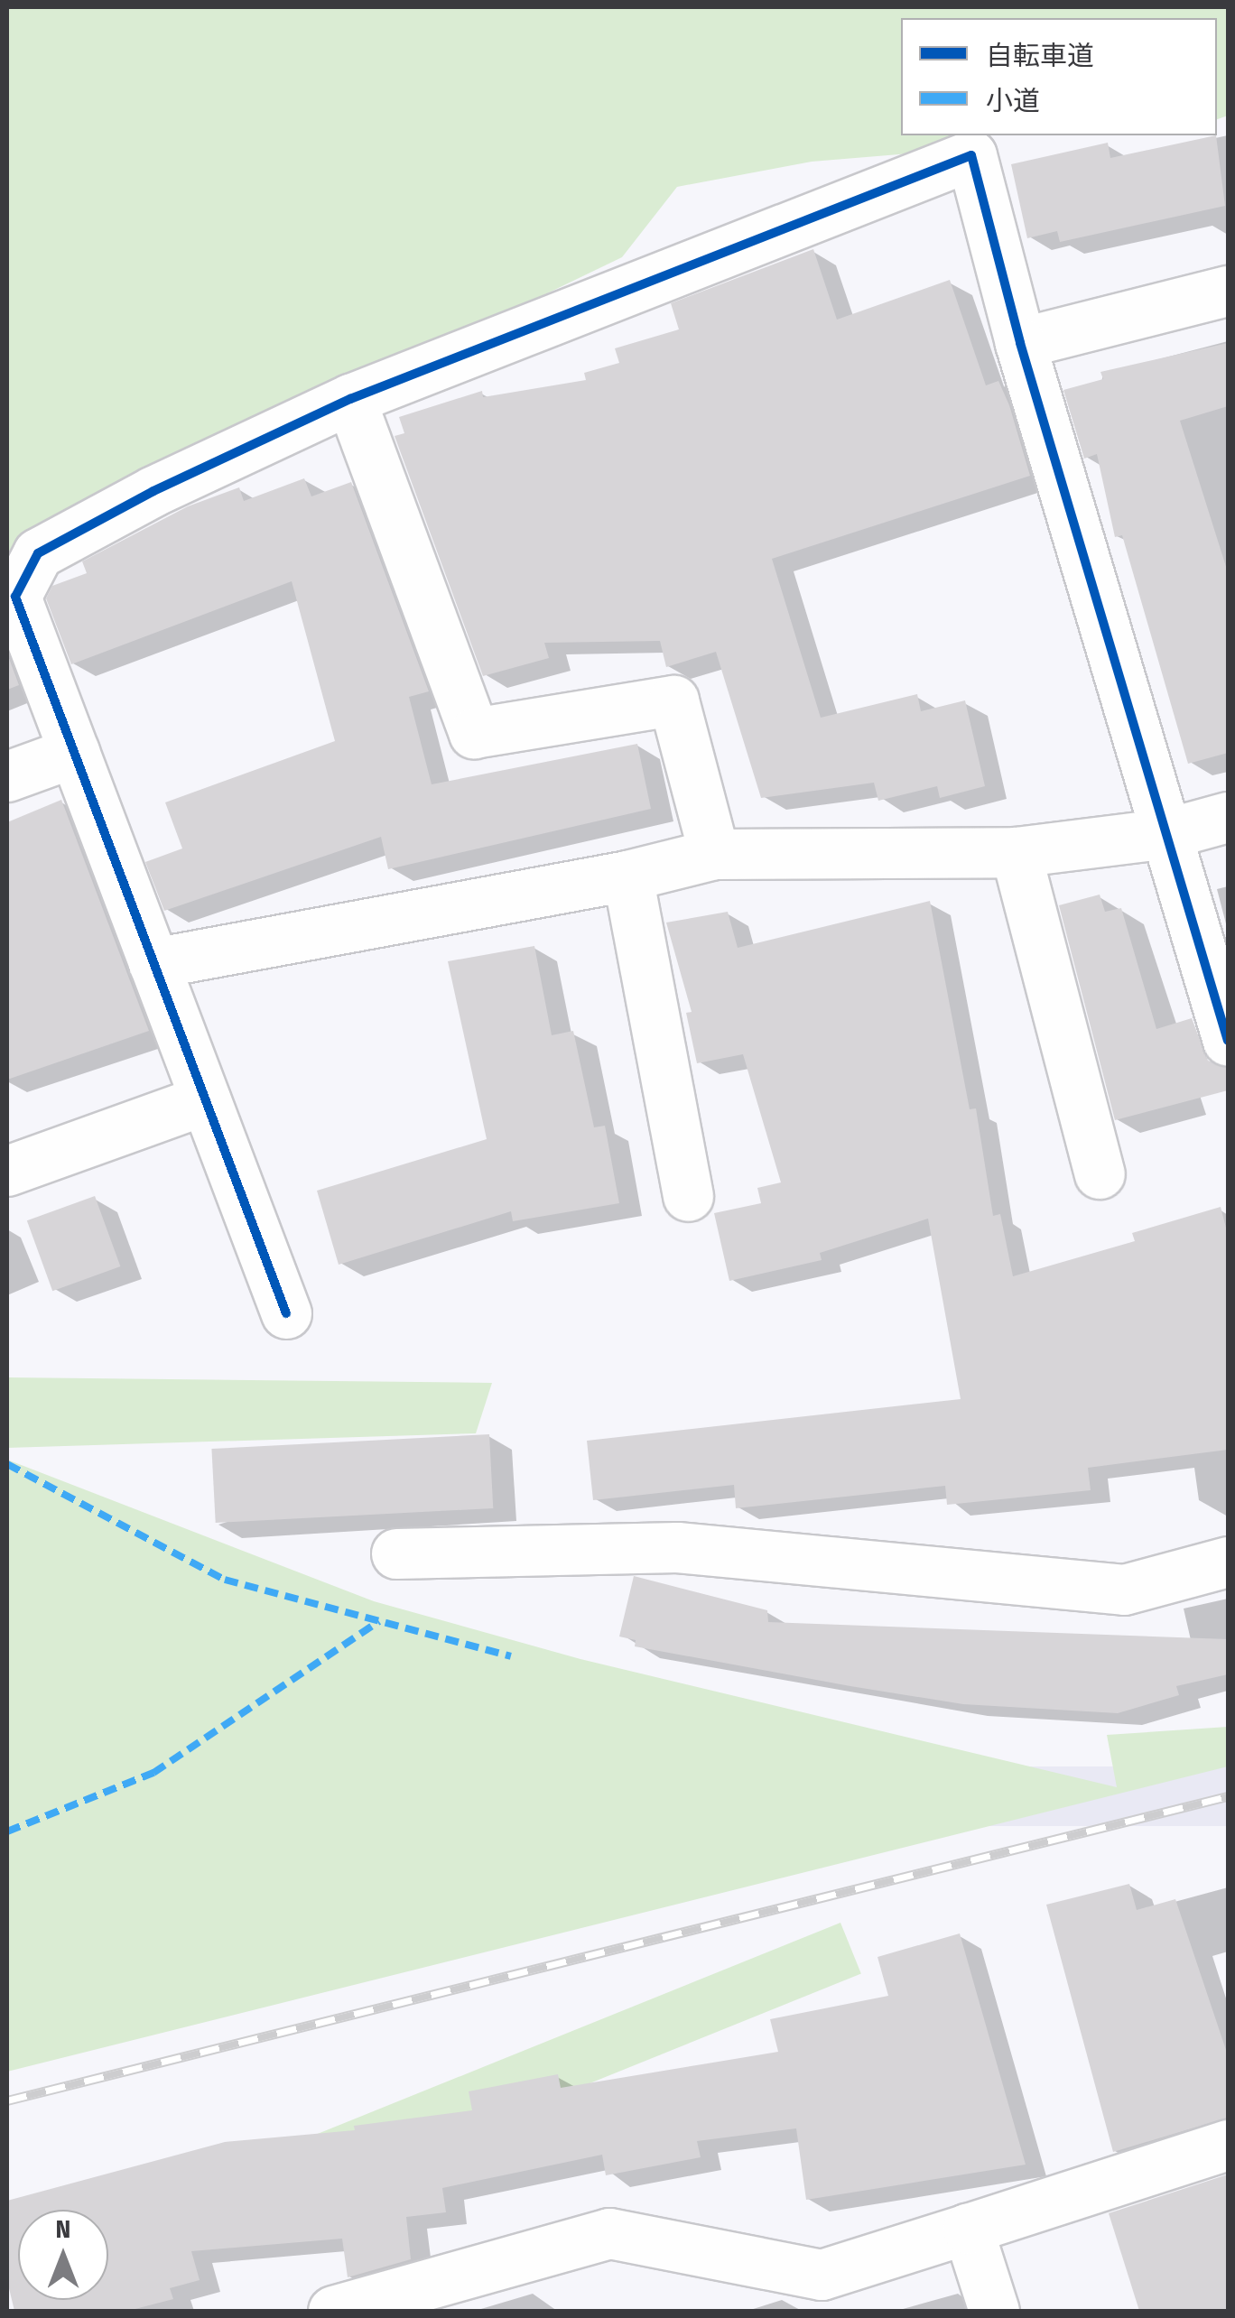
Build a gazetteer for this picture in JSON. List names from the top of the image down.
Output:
{
  "legend": ["自転車道", "小道"],
  "north": "top"
}
